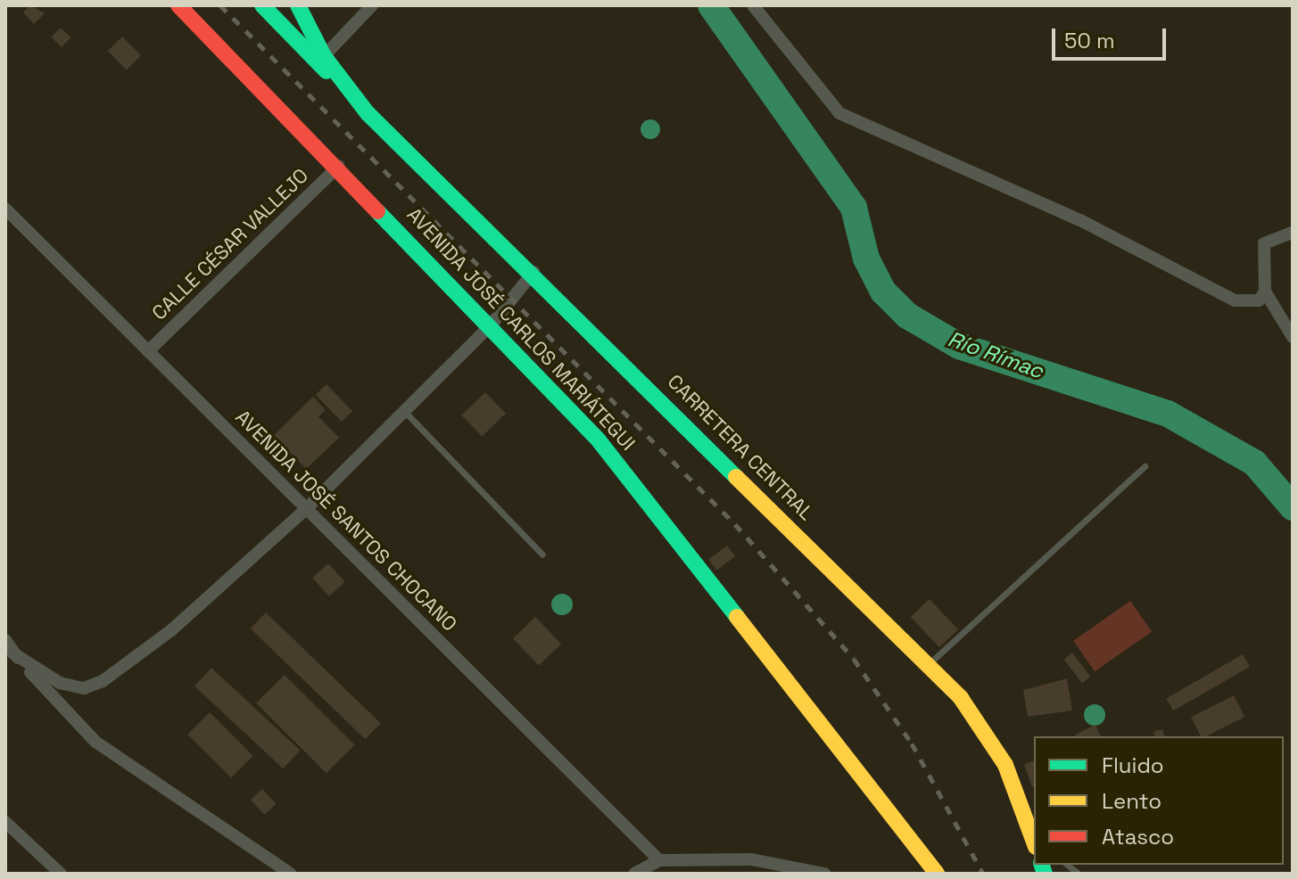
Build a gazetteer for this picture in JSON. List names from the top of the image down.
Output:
{
  "streets": {
    "main road": ["AVENIDA JOSÉ CARLOS MARIÁTEGUI", "CARRETERA CENTRAL"],
    "street": ["CALLE CÉSAR VALLEJO", "AVENIDA JOSÉ SANTOS CHOCANO"]
  },
  "crossings": [
    ["CALLE CÉSAR VALLEJO", "AVENIDA JOSÉ CARLOS MARIÁTEGUI"],
    ["CALLE CÉSAR VALLEJO", "AVENIDA JOSÉ SANTOS CHOCANO"]
  ],
  "water": ["Río Rímac"],
  "legend": ["Fluido", "Lento", "Atasco"],
  "scale_bar": "50 m"
}
